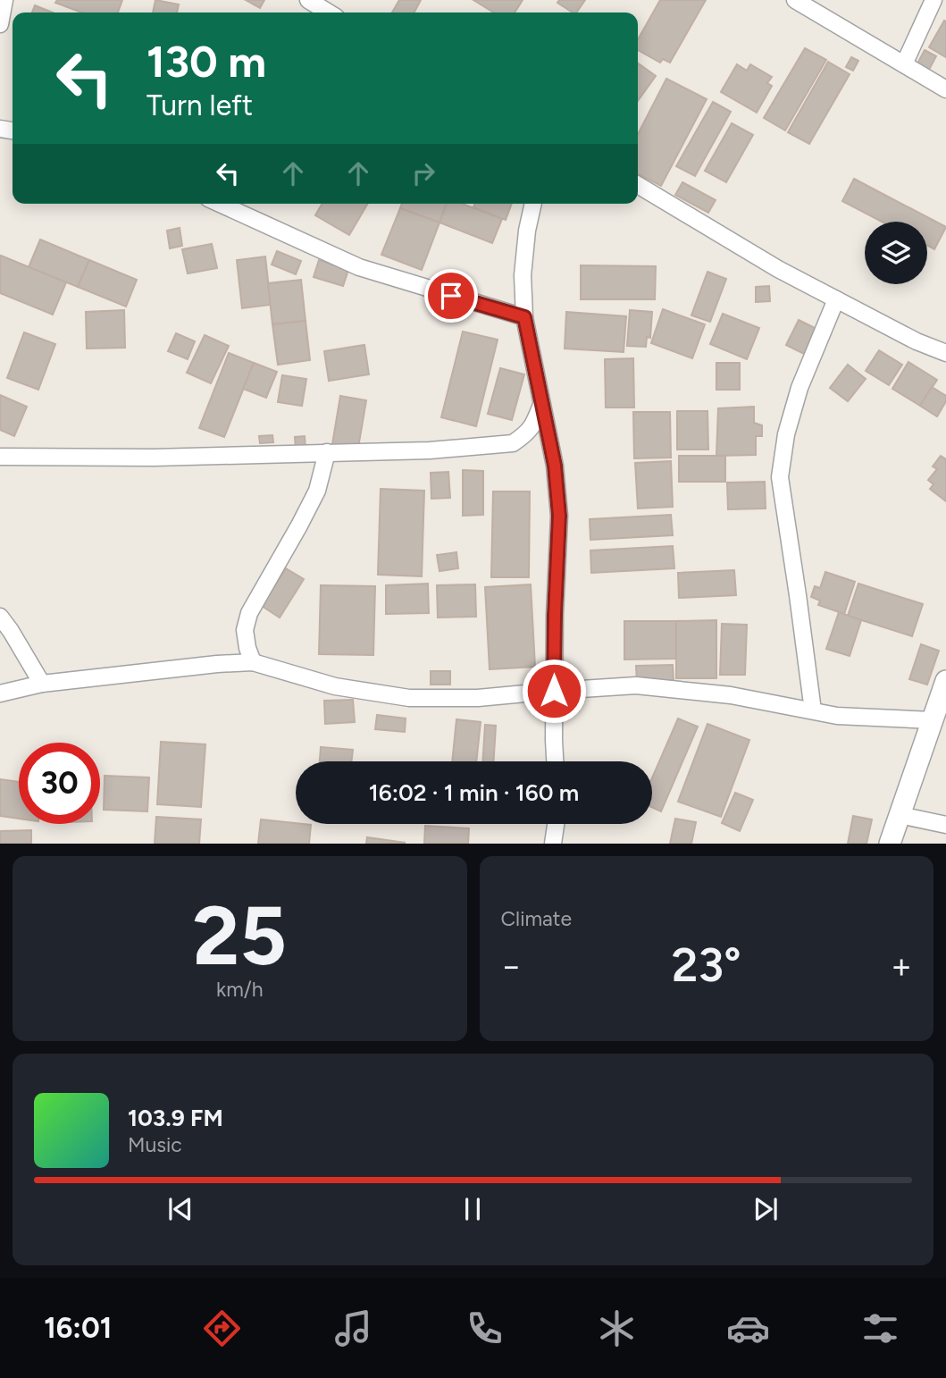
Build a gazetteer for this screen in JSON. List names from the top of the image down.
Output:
{
  "page": {
    "turn": ["130 m", "Turn left"],
    "limit": "30",
    "trip": "16:02 · 1 min · 160 m",
    "tile": [
      ["25", "km/h"],
      "Climate"
    ],
    "heat": ["−", "23°", "+"],
    "song": ["103.9 FM", "Music"],
    "tabs": "16:01"
  }
}
